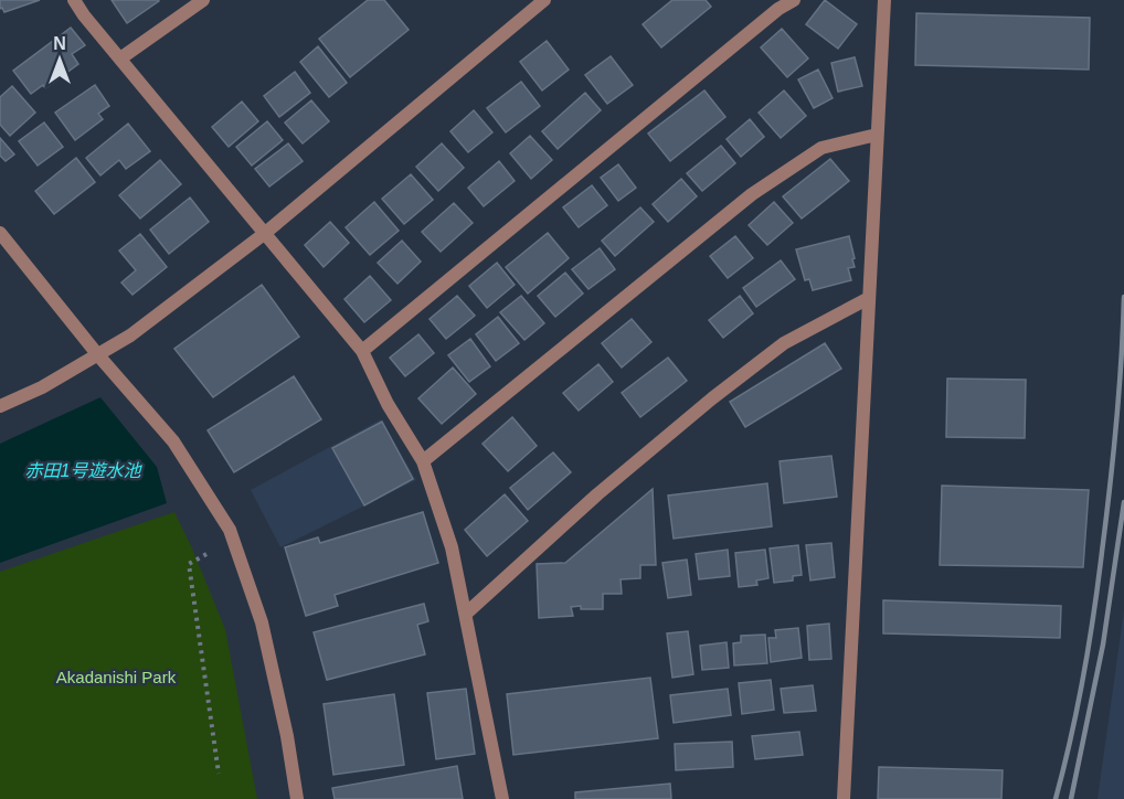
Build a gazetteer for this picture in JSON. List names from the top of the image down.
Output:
{
  "water": ["赤田1号遊水池"],
  "parks": ["Akadanishi Park"],
  "north": "top"
}
